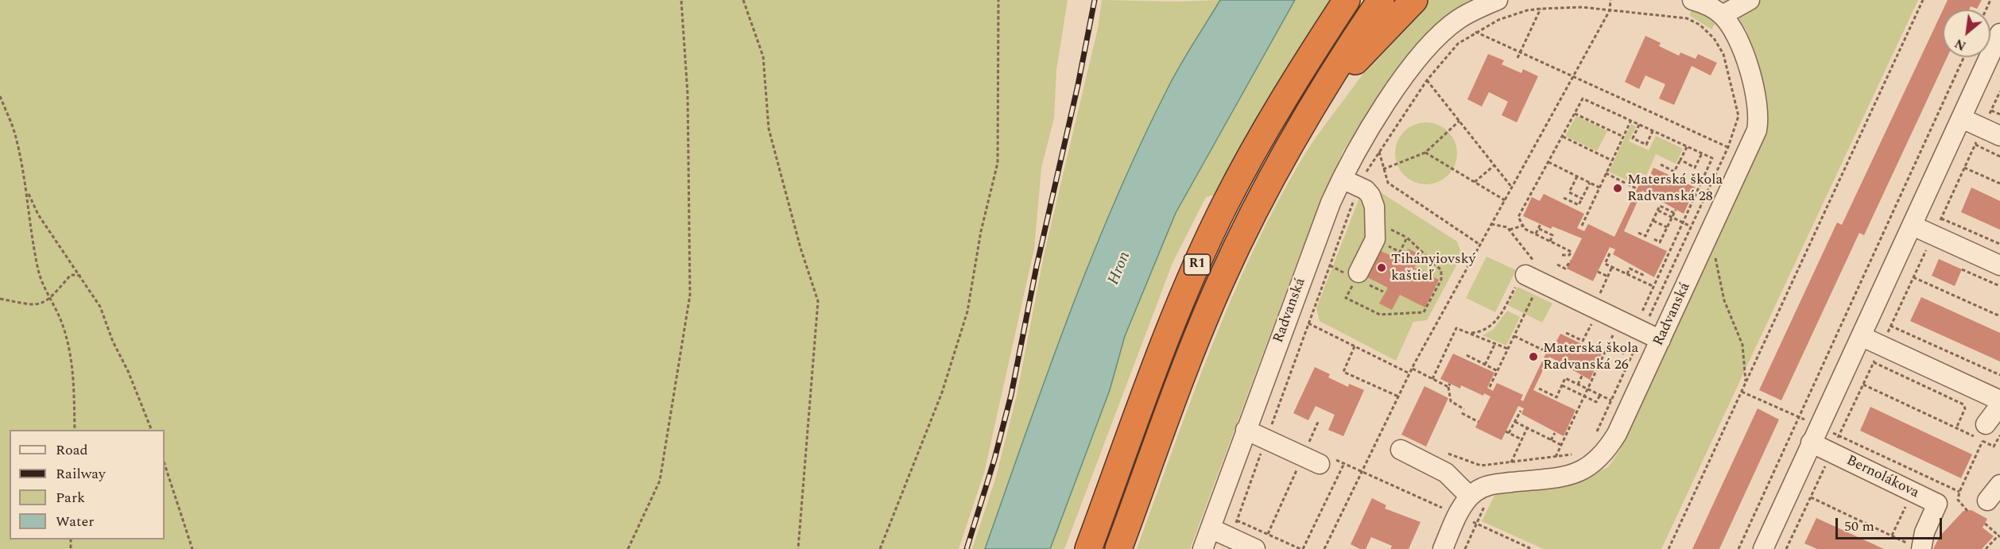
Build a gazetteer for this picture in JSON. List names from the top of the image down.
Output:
{
  "streets": {
    "highway": ["R1"],
    "street": ["Radvanská", "Bernolákova"]
  },
  "water": ["Hron"],
  "places": ["Materská škola Radvanská 28", "Tihányiovský kaštieľ", "Materská škola Radvanská 26"],
  "legend": [
    "Road",
    "Railway",
    "Park",
    "Water"
  ],
  "scale_bar": "50 m",
  "north": "bottom left"
}
